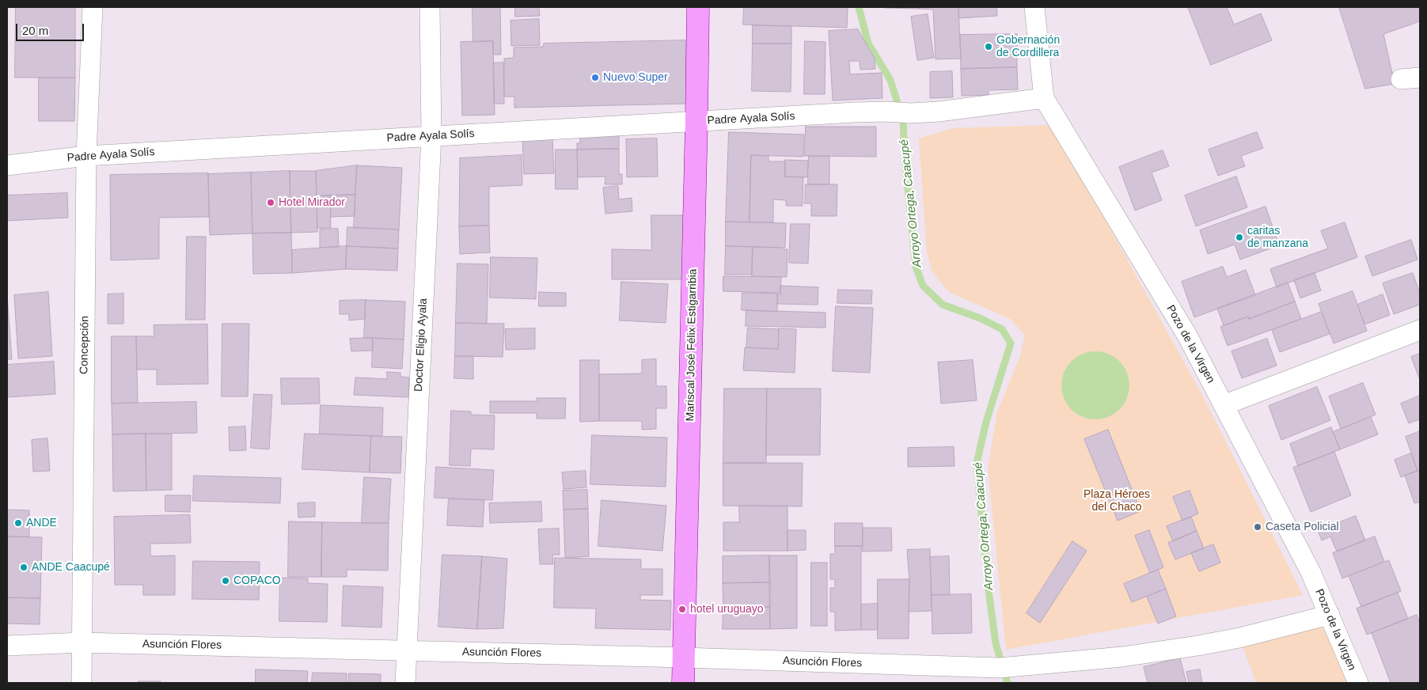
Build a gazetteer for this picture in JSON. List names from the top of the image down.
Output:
{
  "streets": {
    "main road": ["Mariscal José Félix Estigarribia"],
    "street": [
      "Padre Ayala Solís",
      "Pozo de la Virgen",
      "Concepción",
      "Doctor Eligio Ayala",
      "Asunción Flores"
    ]
  },
  "crossings": [
    ["Padre Ayala Solís", "Pozo de la Virgen"],
    ["Padre Ayala Solís", "Concepción"],
    ["Padre Ayala Solís", "Doctor Eligio Ayala"],
    ["Padre Ayala Solís", "Mariscal José Félix Estigarribia"],
    ["Pozo de la Virgen", "Asunción Flores"],
    ["Concepción", "Asunción Flores"],
    ["Doctor Eligio Ayala", "Asunción Flores"],
    ["Mariscal José Félix Estigarribia", "Asunción Flores"]
  ],
  "water": ["Arroyo Ortega, Caacupé"],
  "parks": ["Plaza Héroes del Chaco"],
  "places": [
    "Gobernación de Cordillera",
    "Nuevo Super",
    "Hotel Mirador",
    "caritas de manzana",
    "ANDE",
    "Caseta Policial",
    "ANDE Caacupé",
    "COPACO",
    "hotel uruguayo"
  ],
  "scale_bar": "20 m"
}
